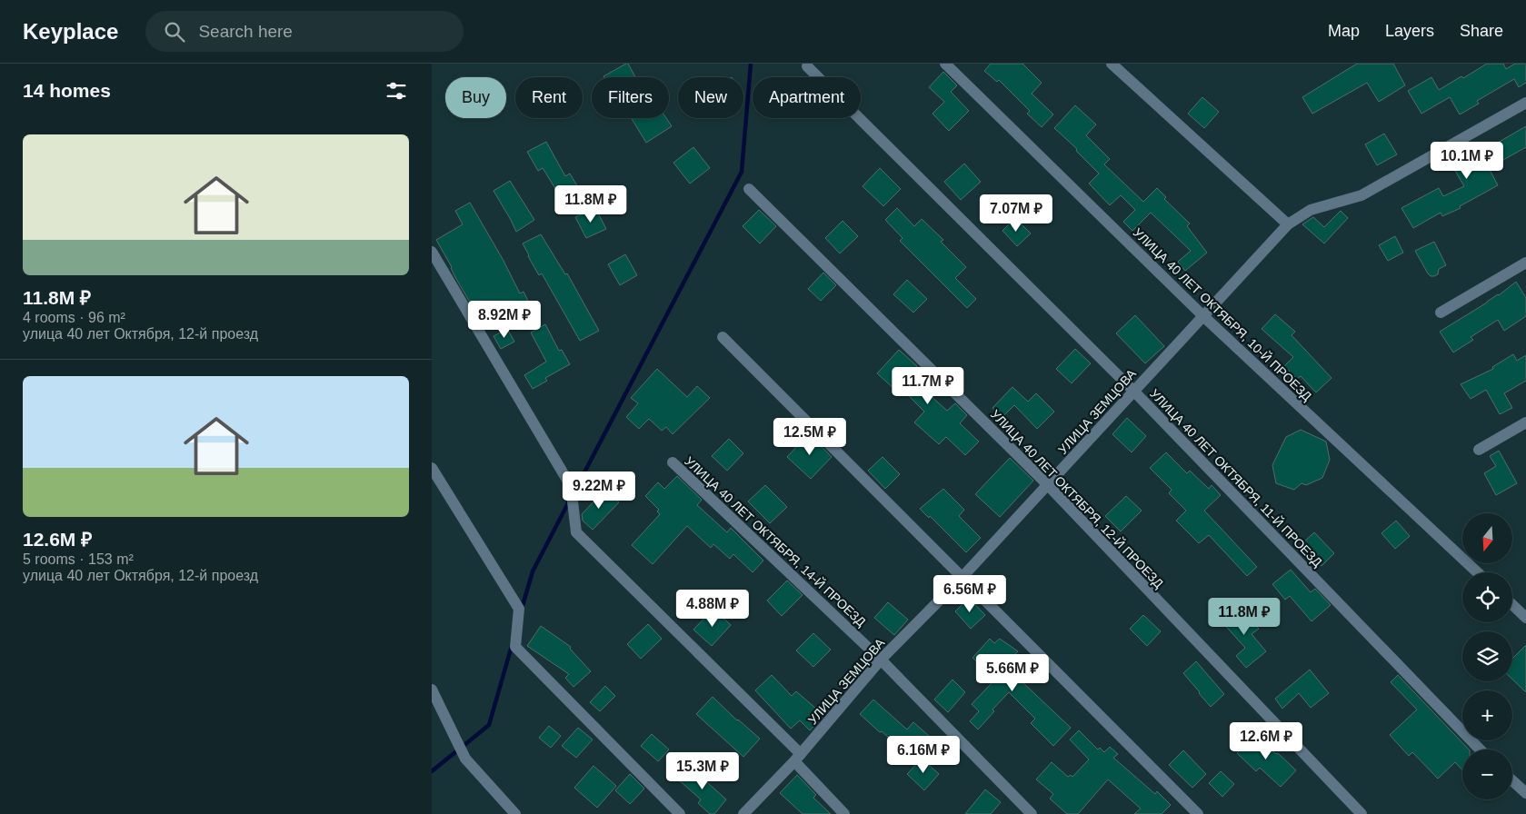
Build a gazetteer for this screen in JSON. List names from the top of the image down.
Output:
{
  "streets": {
    "street": [
      "УЛИЦА 40 ЛЕТ ОКТЯБРЯ, 10-Й ПРОЕЗД",
      "УЛИЦА ЗЕМЦОВА",
      "УЛИЦА 40 ЛЕТ ОКТЯБРЯ, 11-Й ПРОЕЗД",
      "УЛИЦА 40 ЛЕТ ОКТЯБРЯ, 12-Й ПРОЕЗД",
      "УЛИЦА 40 ЛЕТ ОКТЯБРЯ, 14-Й ПРОЕЗД"
    ]
  },
  "crossings": [
    ["УЛИЦА 40 ЛЕТ ОКТЯБРЯ, 10-Й ПРОЕЗД", "УЛИЦА ЗЕМЦОВА"],
    ["УЛИЦА ЗЕМЦОВА", "УЛИЦА 40 ЛЕТ ОКТЯБРЯ, 11-Й ПРОЕЗД"],
    ["УЛИЦА ЗЕМЦОВА", "УЛИЦА 40 ЛЕТ ОКТЯБРЯ, 12-Й ПРОЕЗД"],
    ["УЛИЦА ЗЕМЦОВА", "УЛИЦА 40 ЛЕТ ОКТЯБРЯ, 14-Й ПРОЕЗД"]
  ],
  "north": "bottom",
  "page": {
    "header": "Keyplace",
    "search": "Search here",
    "nav": ["Map", "Layers", "Share"],
    "heading": "14 homes",
    "chip": [
      "Buy",
      "Rent",
      "Filters",
      "New",
      "Apartment"
    ],
    "list": [
      {
        "name": "11.8M ₽",
        "note": "4 rooms · 96 m² · улица 40 лет Октября, 12-й проезд"
      },
      {
        "name": "12.6M ₽",
        "note": "5 rooms · 153 m² · улица 40 лет Октября, 12-й проезд"
      }
    ],
    "price": [
      "10.1M ₽",
      "11.8M ₽",
      "7.07M ₽",
      "8.92M ₽",
      "11.7M ₽",
      "12.5M ₽",
      "9.22M ₽",
      "6.56M ₽",
      "4.88M ₽",
      "11.8M ₽",
      "5.66M ₽",
      "12.6M ₽",
      "6.16M ₽",
      "15.3M ₽"
    ],
    "map_buttons": ["+", "−"]
  }
}
